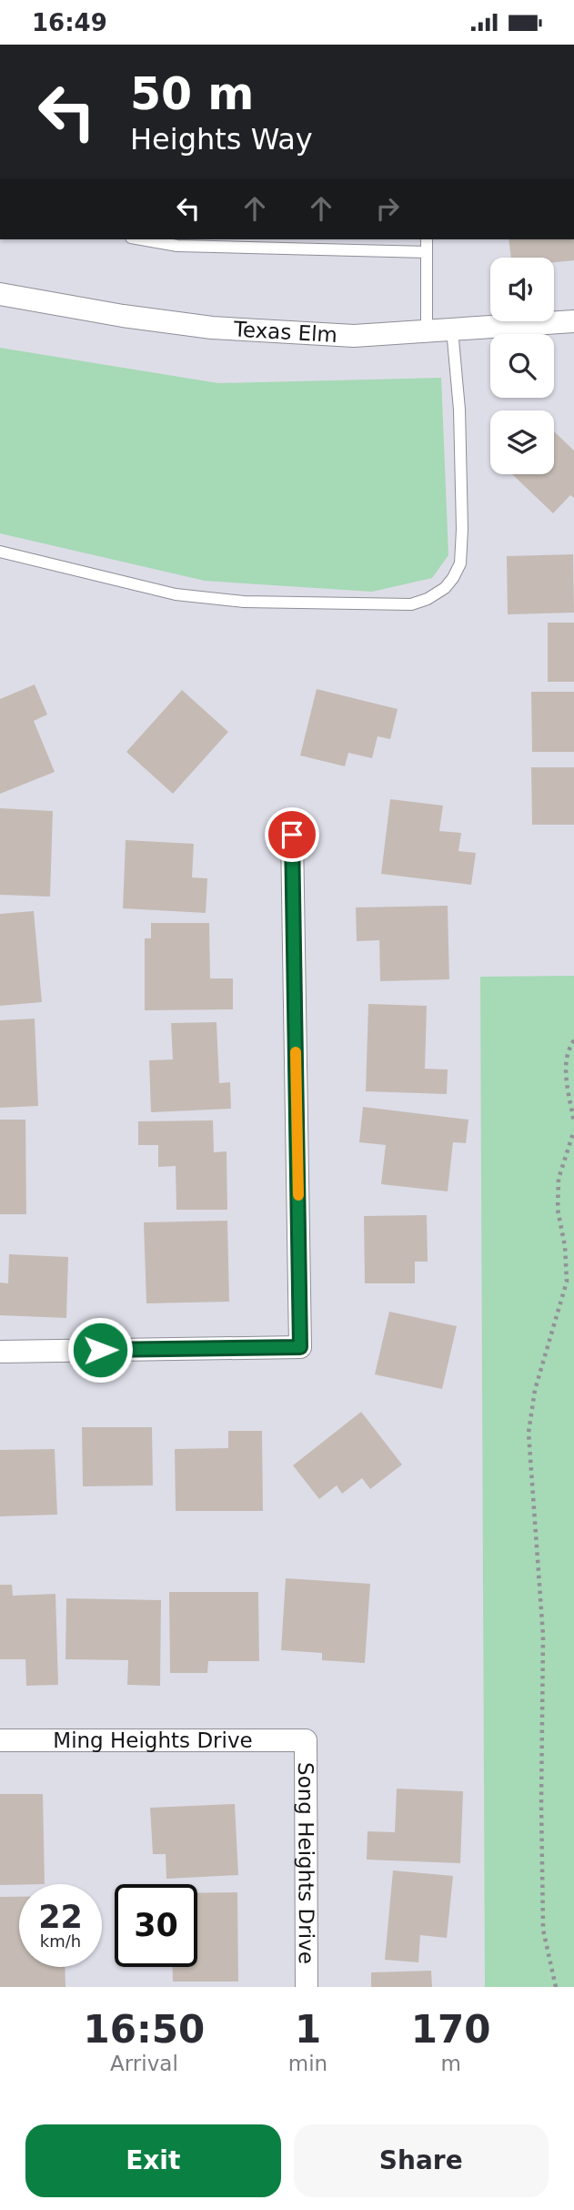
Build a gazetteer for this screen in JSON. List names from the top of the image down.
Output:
{
  "streets": {
    "street": ["Texas Elm", "Ming Heights Drive", "Song Heights Drive"]
  },
  "crossings": [
    ["Ming Heights Drive", "Song Heights Drive"]
  ],
  "page": {
    "status": "16:49",
    "turn": ["50 m", "Heights Way"],
    "speed": "22 km/h",
    "limit": "30",
    "eta": [
      "16:50",
      "Arrival",
      "1",
      "min",
      "170",
      "m"
    ],
    "buttons": ["Exit", "Share"]
  }
}
